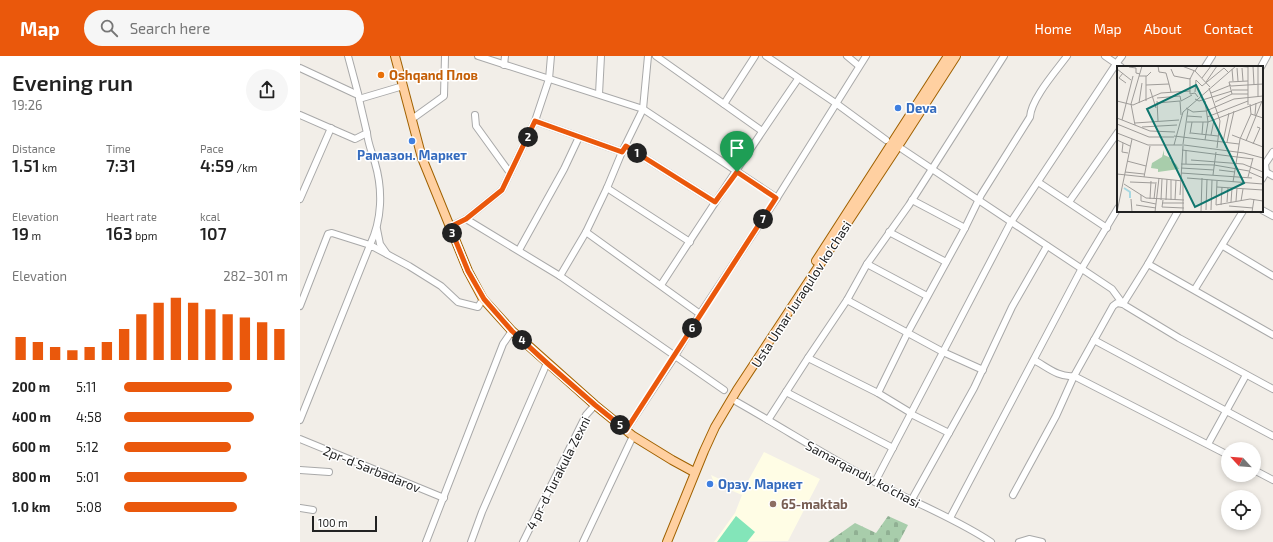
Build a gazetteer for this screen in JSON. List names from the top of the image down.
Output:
{
  "streets": {
    "main road": ["Usta Umar Juraqulov ko'chasi"],
    "street": ["2pr-d Sarbadarov", "4 pr-d Turakula Zexni", "Samarqandiy ko'chasi"]
  },
  "places": [
    "Oshqand Плов",
    "Deva",
    "Рамазон. Маркет",
    "Орзу. Маркет",
    "65-maktab"
  ],
  "scale_bar": "100 m",
  "north": "top left",
  "page": {
    "header": "Map",
    "search": "Search here",
    "nav": [
      "Home",
      "Map",
      "About",
      "Contact"
    ],
    "heading": ["Evening run", "19:26"],
    "stats": [
      ["Distance", "1.51 km"],
      ["Time", "7:31"],
      ["Pace", "4:59 /km"],
      ["Elevation", "19 m"],
      ["Heart rate", "163 bpm"],
      ["kcal", "107"]
    ],
    "pins": [
      "2",
      "1",
      "7",
      "3",
      "6",
      "4",
      "5"
    ],
    "chart": ["Elevation", "282–301 m"],
    "list": [
      {
        "name": "200 m",
        "note": "5:11"
      },
      {
        "name": "400 m",
        "note": "4:58"
      },
      {
        "name": "600 m",
        "note": "5:12"
      },
      {
        "name": "800 m",
        "note": "5:01"
      },
      {
        "name": "1.0 km",
        "note": "5:08"
      }
    ],
    "scale": "100 m"
  }
}
